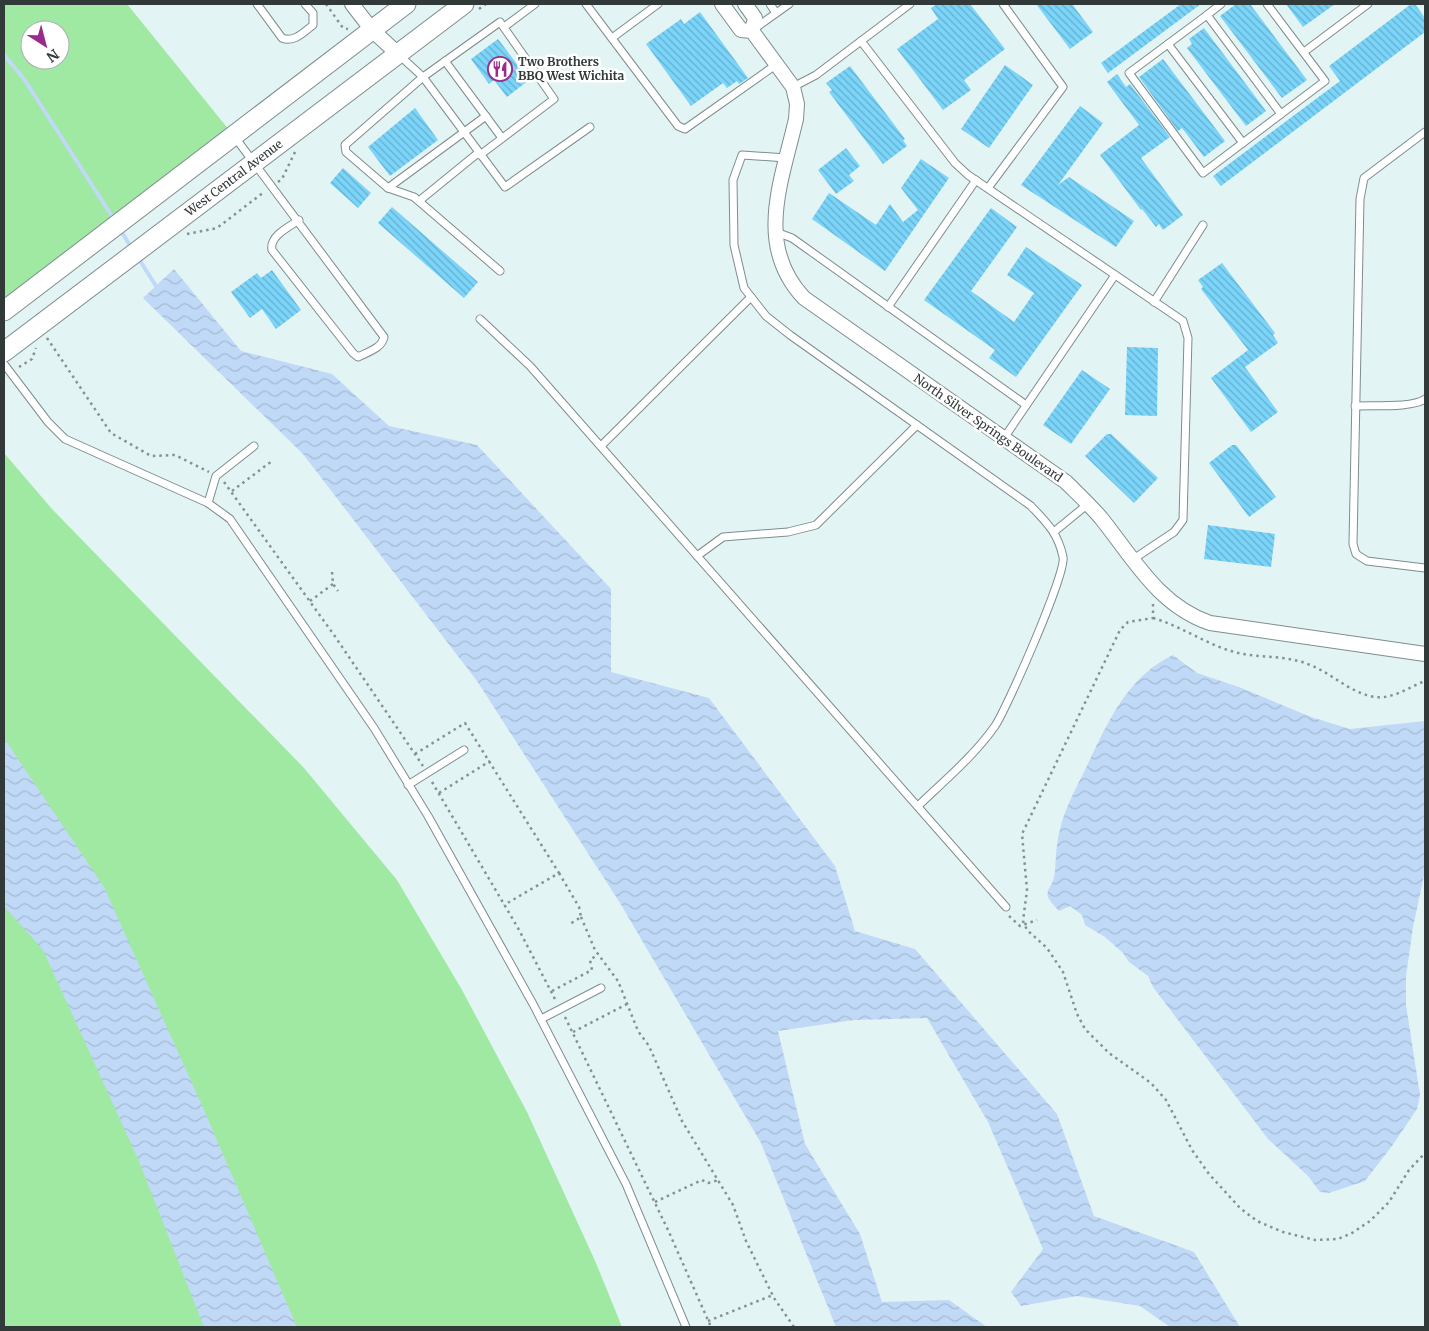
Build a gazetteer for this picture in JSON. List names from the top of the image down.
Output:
{
  "streets": {
    "main road": ["West Central Avenue"],
    "street": ["North Silver Springs Boulevard"]
  },
  "places": {
    "restaurant": ["Two Brothers BBQ West Wichita"]
  },
  "north": "bottom right"
}
